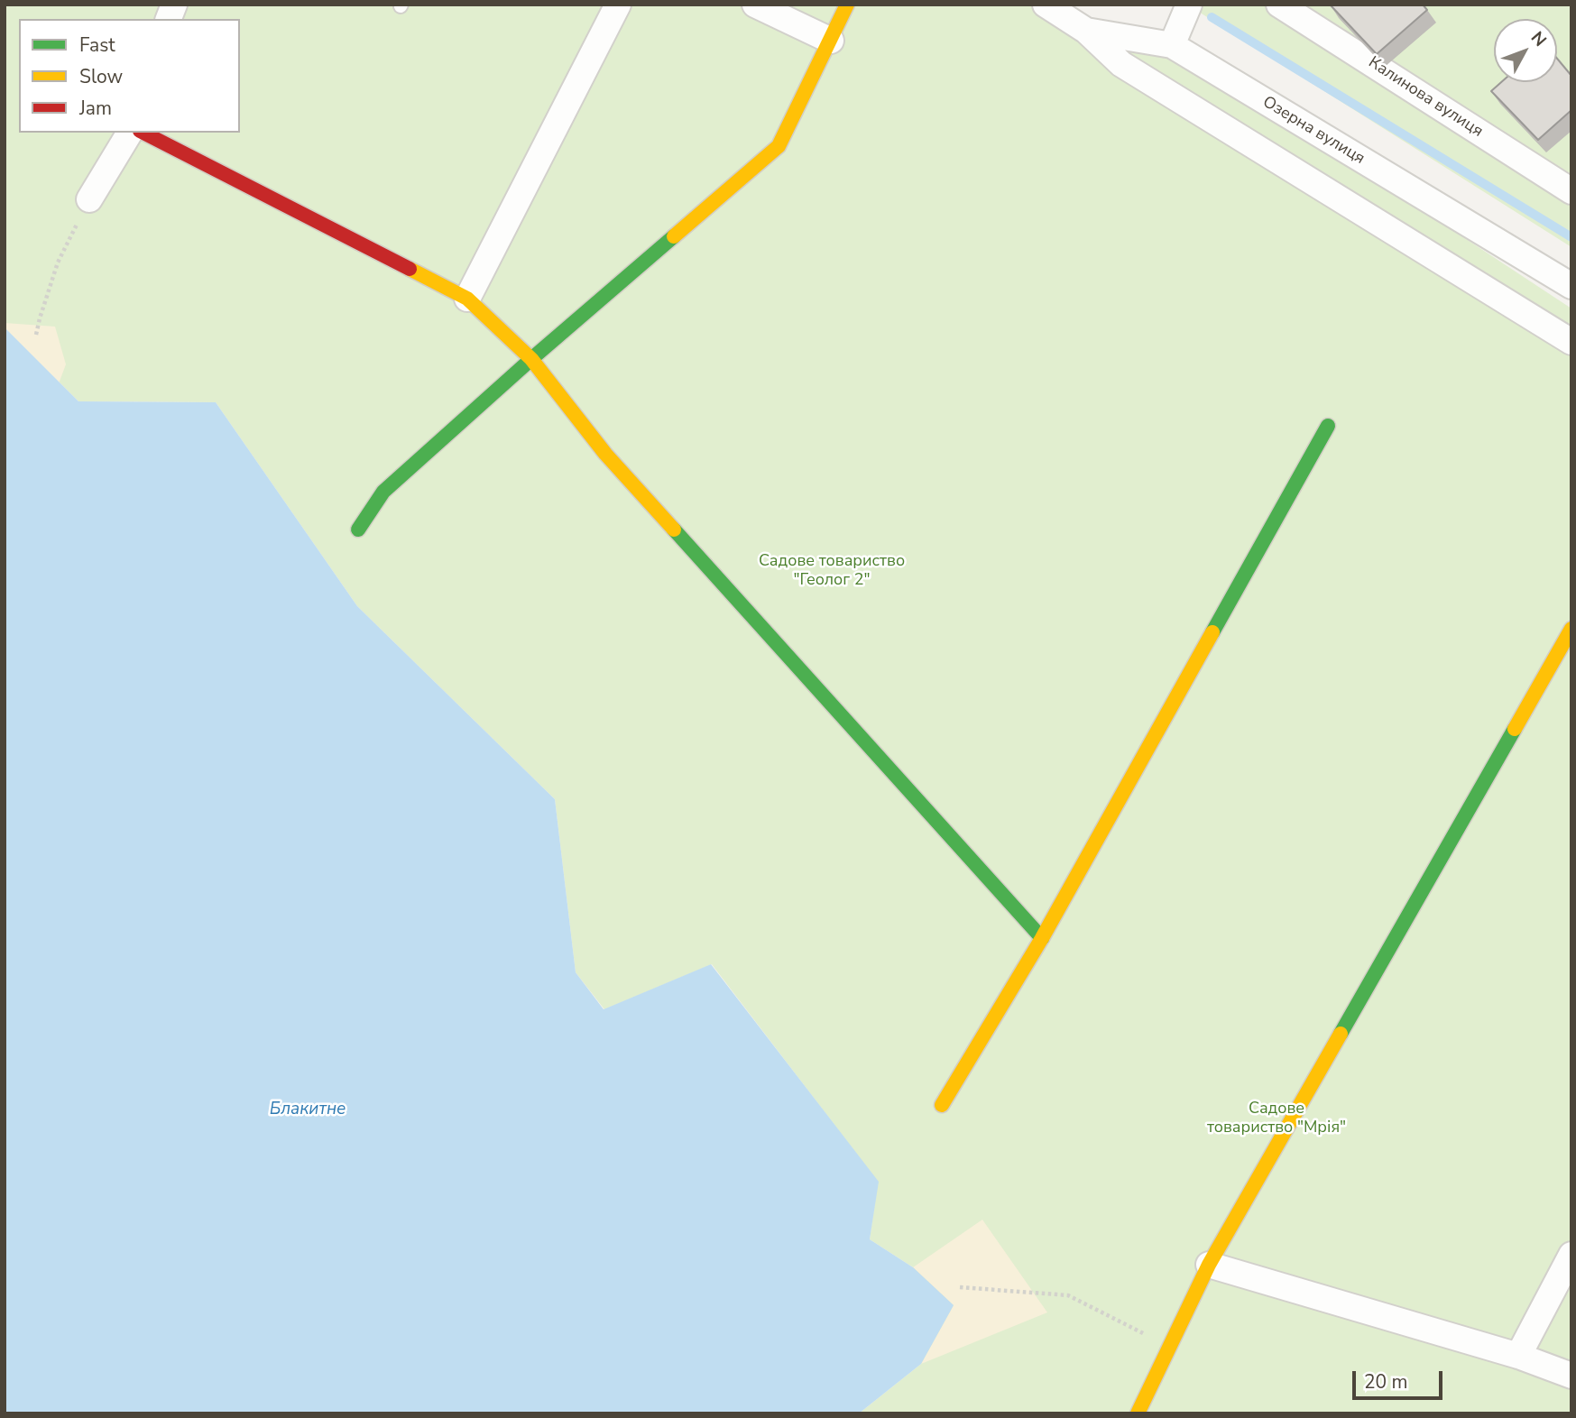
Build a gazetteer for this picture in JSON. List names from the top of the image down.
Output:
{
  "streets": {
    "street": ["Калинова вулиця", "Озерна вулиця"]
  },
  "water": ["Блакитне"],
  "parks": ["Садове товариство \"Геолог 2\"", "Садове товариство \"Мрія\""],
  "legend": ["Fast", "Slow", "Jam"],
  "scale_bar": "20 m",
  "north": "top right"
}
